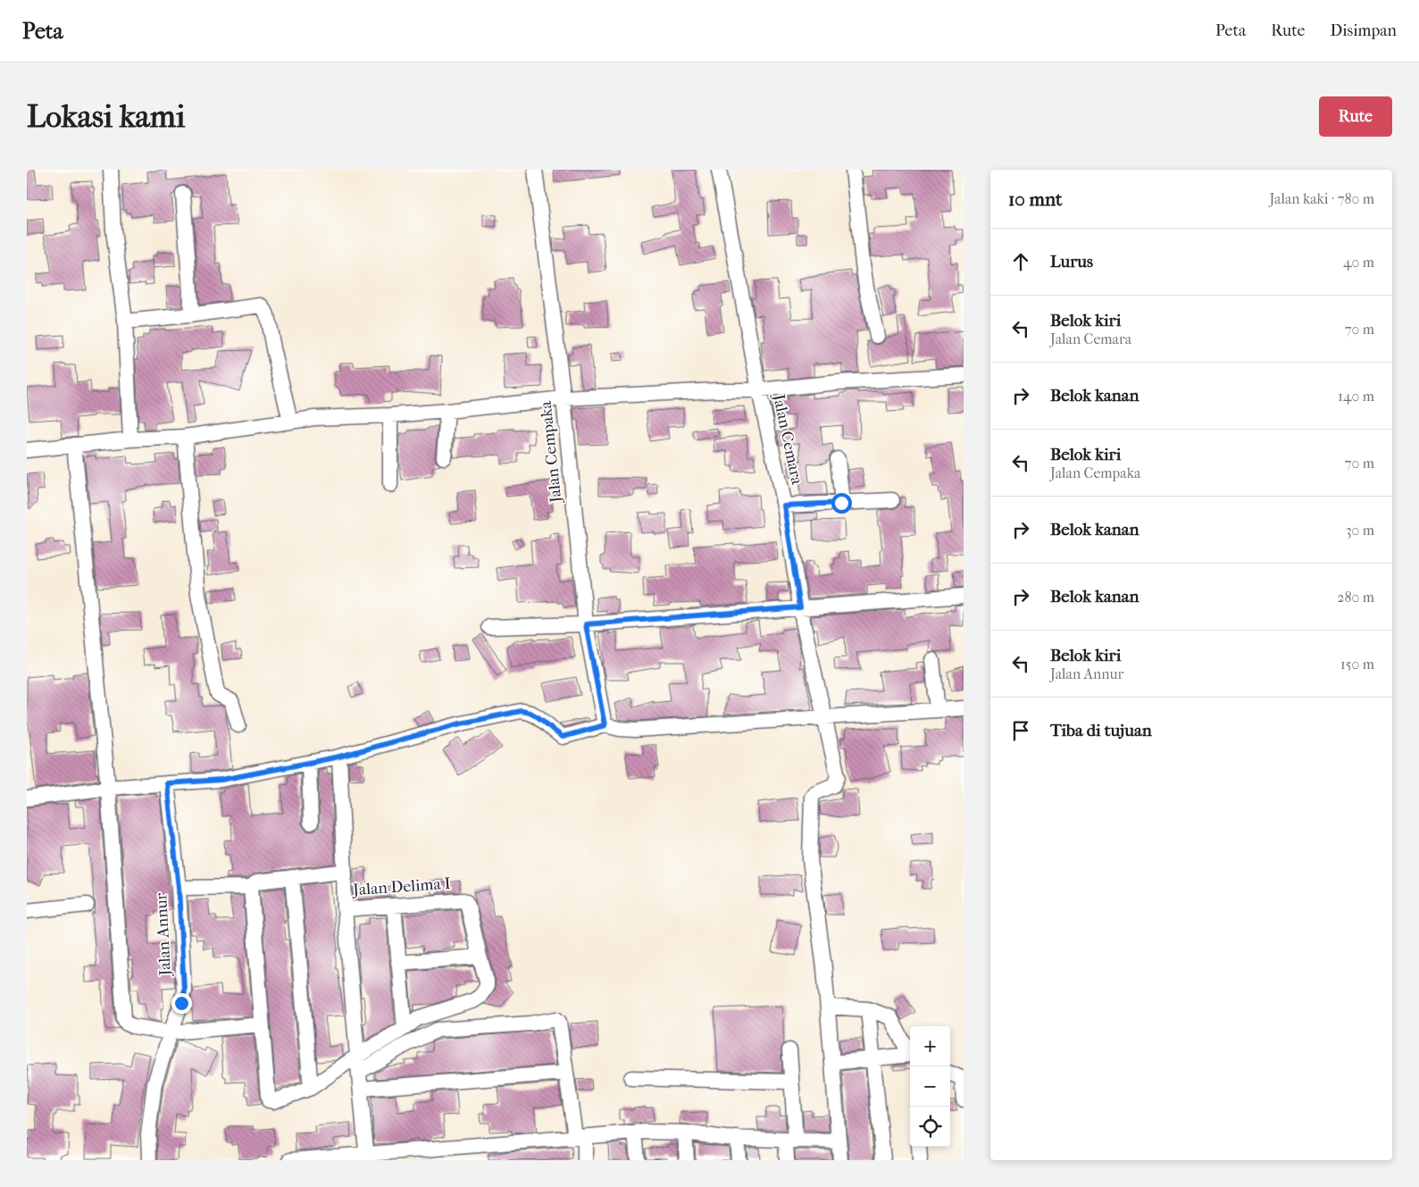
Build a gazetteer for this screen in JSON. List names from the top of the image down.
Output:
{
  "streets": {
    "street": [
      "Jalan Cemara",
      "Jalan Cempaka",
      "Jalan Delima I",
      "Jalan Annur"
    ]
  },
  "page": {
    "header": "Peta",
    "nav": ["Peta", "Rute", "Disimpan"],
    "buttons": "Rute",
    "title": "Lokasi kami",
    "heading": ["10 mnt", "Jalan kaki · 780 m"],
    "list": [
      ["Lurus", "40 m"],
      ["Belok kiri", "Jalan Cemara", "70 m"],
      ["Belok kanan", "140 m"],
      ["Belok kiri", "Jalan Cempaka", "70 m"],
      ["Belok kanan", "30 m"],
      ["Belok kanan", "280 m"],
      ["Belok kiri", "Jalan Annur", "150 m"],
      "Tiba di tujuan"
    ],
    "map_buttons": ["+", "−"]
  }
}
